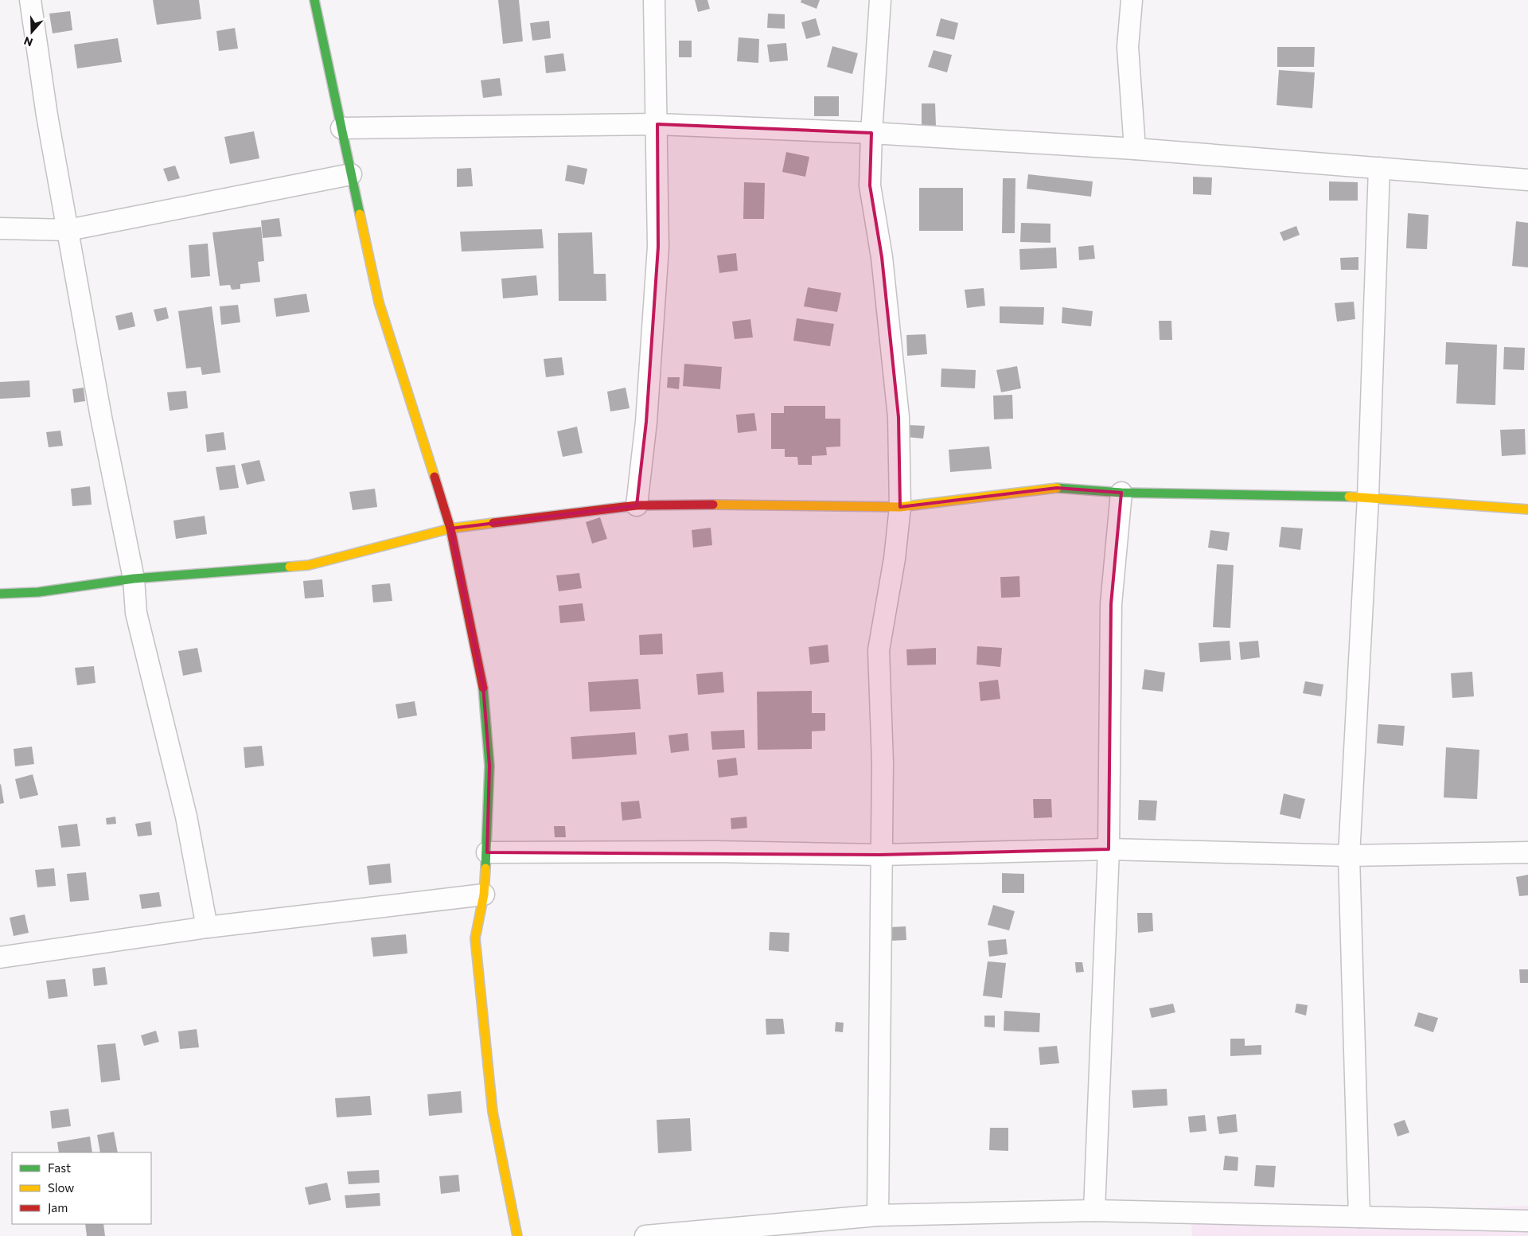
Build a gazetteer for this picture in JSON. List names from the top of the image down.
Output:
{
  "legend": ["Fast", "Slow", "Jam"],
  "north": "bottom"
}
